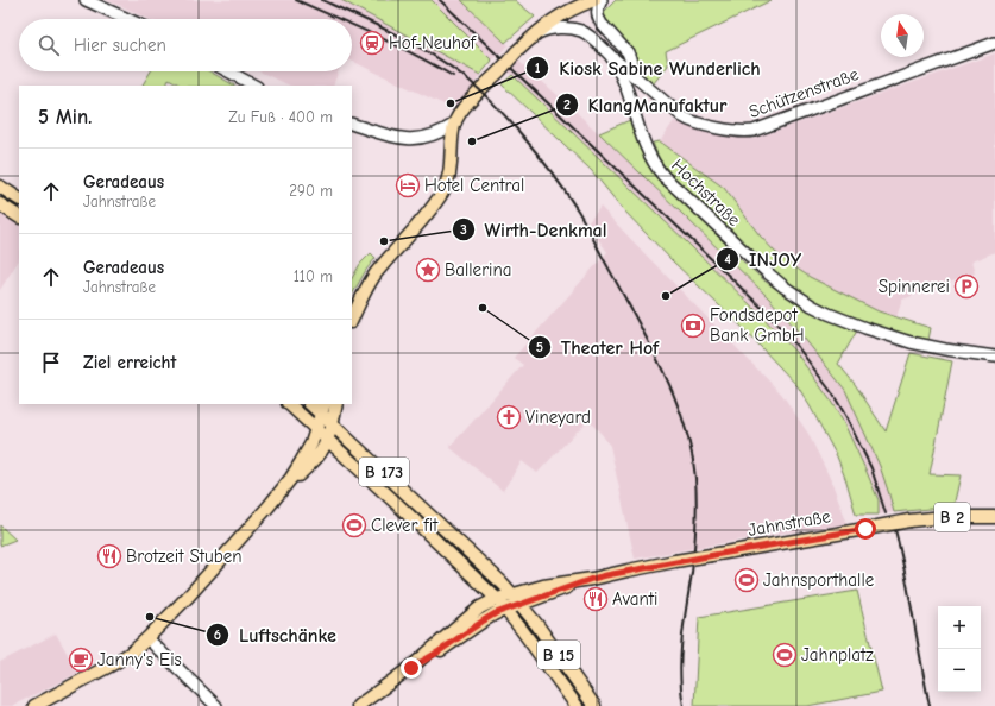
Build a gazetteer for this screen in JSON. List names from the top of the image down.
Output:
{
  "streets": {
    "main road": [
      "B 173",
      "B 2",
      "Jahnstraße",
      "B 15"
    ],
    "street": ["Schützenstraße", "Hochstraße"]
  },
  "crossings": [
    ["Schützenstraße", "Hochstraße"],
    ["B 173", "Jahnstraße"],
    ["B 173", "B 15"],
    ["Jahnstraße", "B 15"]
  ],
  "places": {
    "station": ["Hof-Neuhof"],
    "other": [
      "Kiosk Sabine Wunderlich",
      "KlangManufaktur",
      "Wirth-Denkmal",
      "INJOY",
      "Theater Hof",
      "Luftschänke"
    ],
    "hotel": ["Hotel Central"],
    "place": ["Ballerina"],
    "parking": ["Spinnerei"],
    "bank": ["Fondsdepot Bank GmbH"],
    "church": ["Vineyard"],
    "sports": ["Clever fit", "Jahnsporthalle", "Jahnplatz"],
    "restaurant": ["Brotzeit Stuben", "Avanti"],
    "cafe": ["Janny's Eis"]
  },
  "north": "top",
  "page": {
    "search": "Hier suchen",
    "heading": ["5 Min.", "Zu Fuß · 400 m"],
    "list": [
      ["Geradeaus", "Jahnstraße", "290 m"],
      ["Geradeaus", "Jahnstraße", "110 m"],
      "Ziel erreicht"
    ],
    "map_buttons": ["+", "−"]
  }
}
